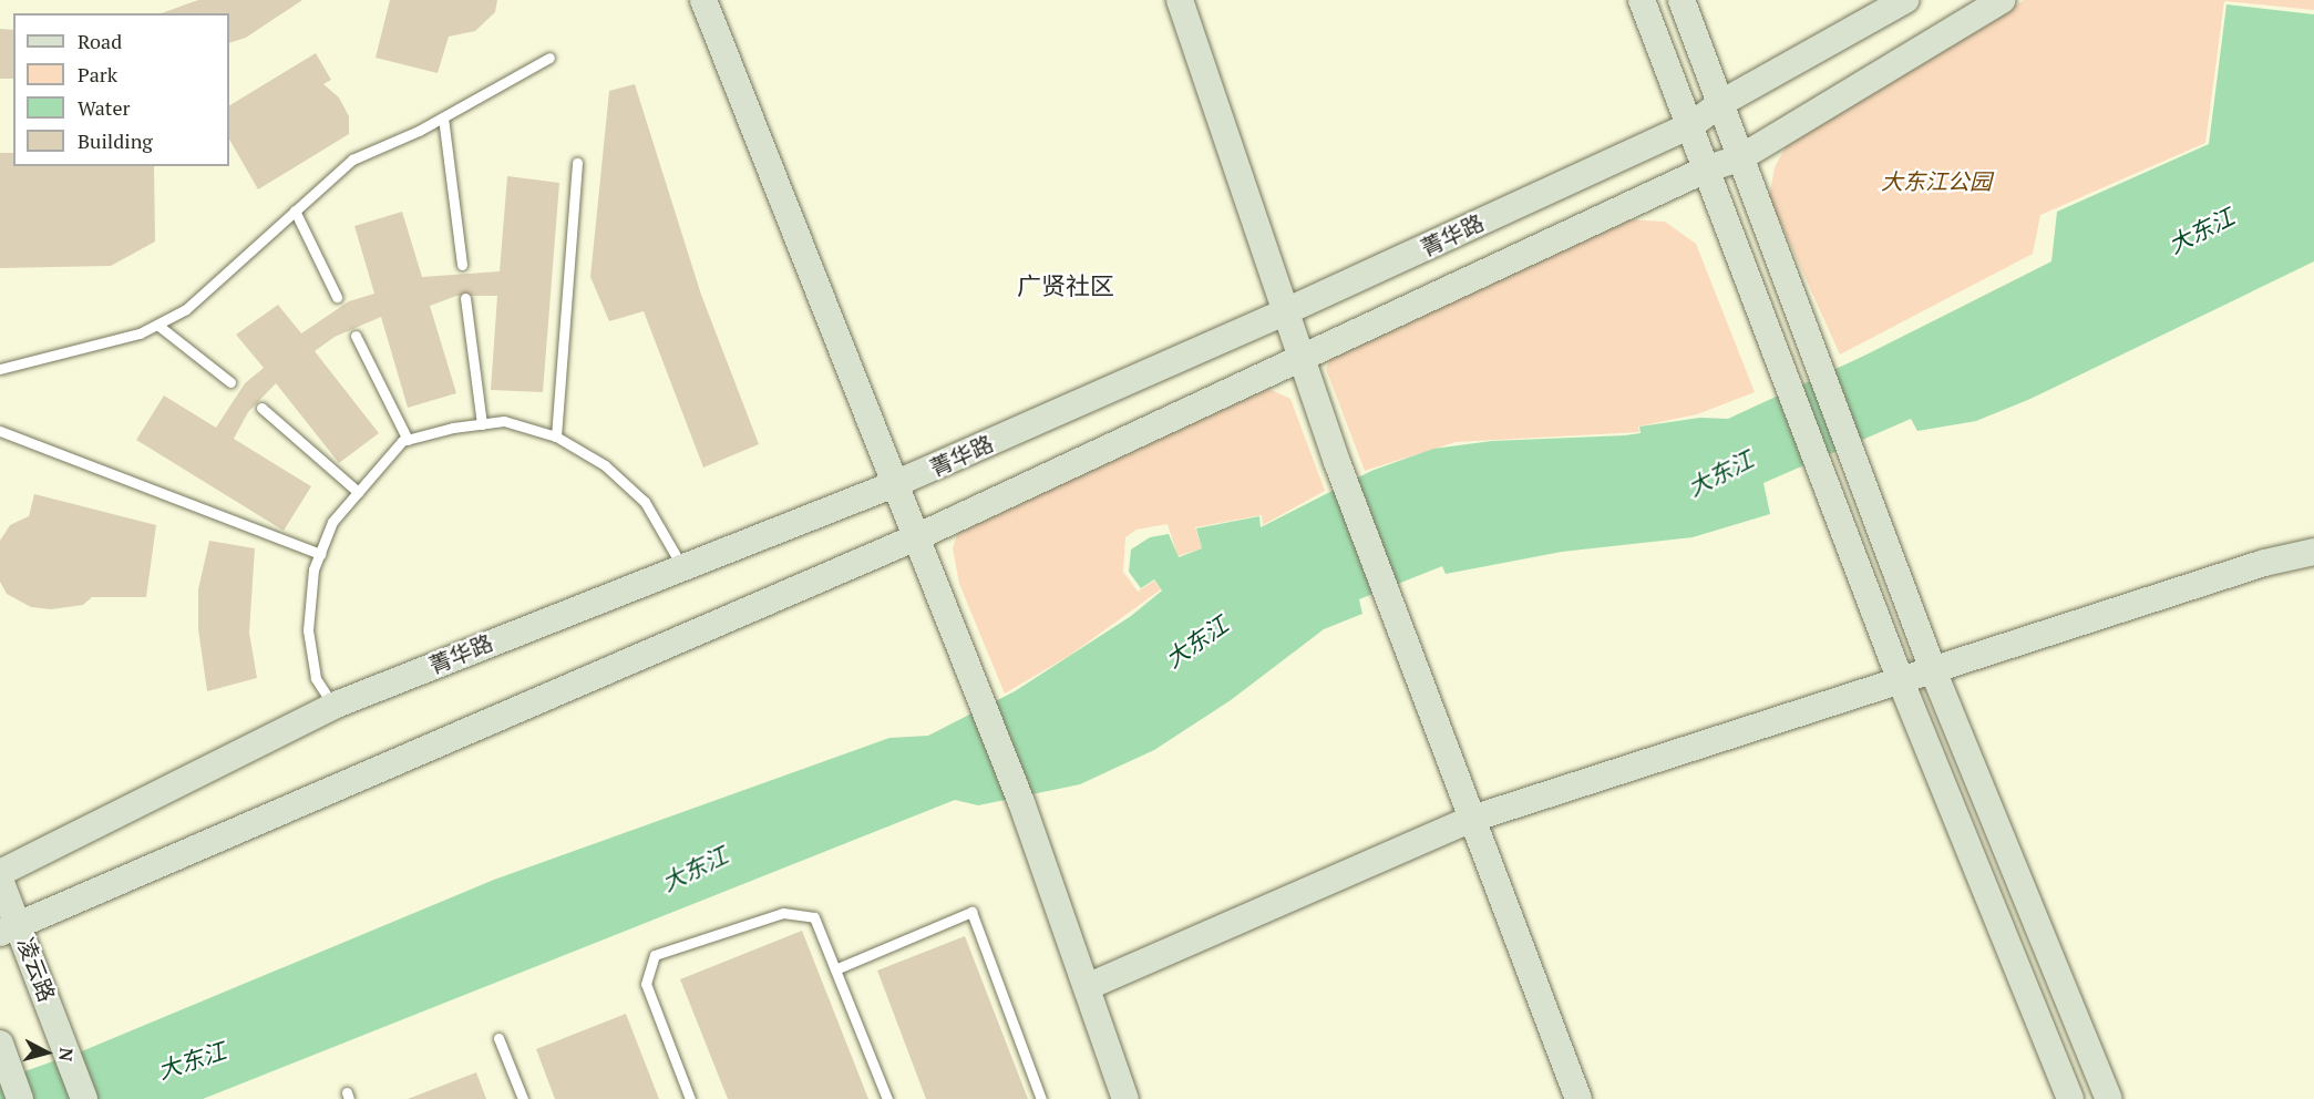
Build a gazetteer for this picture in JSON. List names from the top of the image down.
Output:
{
  "streets": {
    "street": ["菁华路", "凌云路"]
  },
  "districts": ["广贤社区"],
  "water": ["大东江"],
  "parks": ["大东江公园"],
  "legend": [
    "Road",
    "Park",
    "Water",
    "Building"
  ],
  "north": "right"
}
